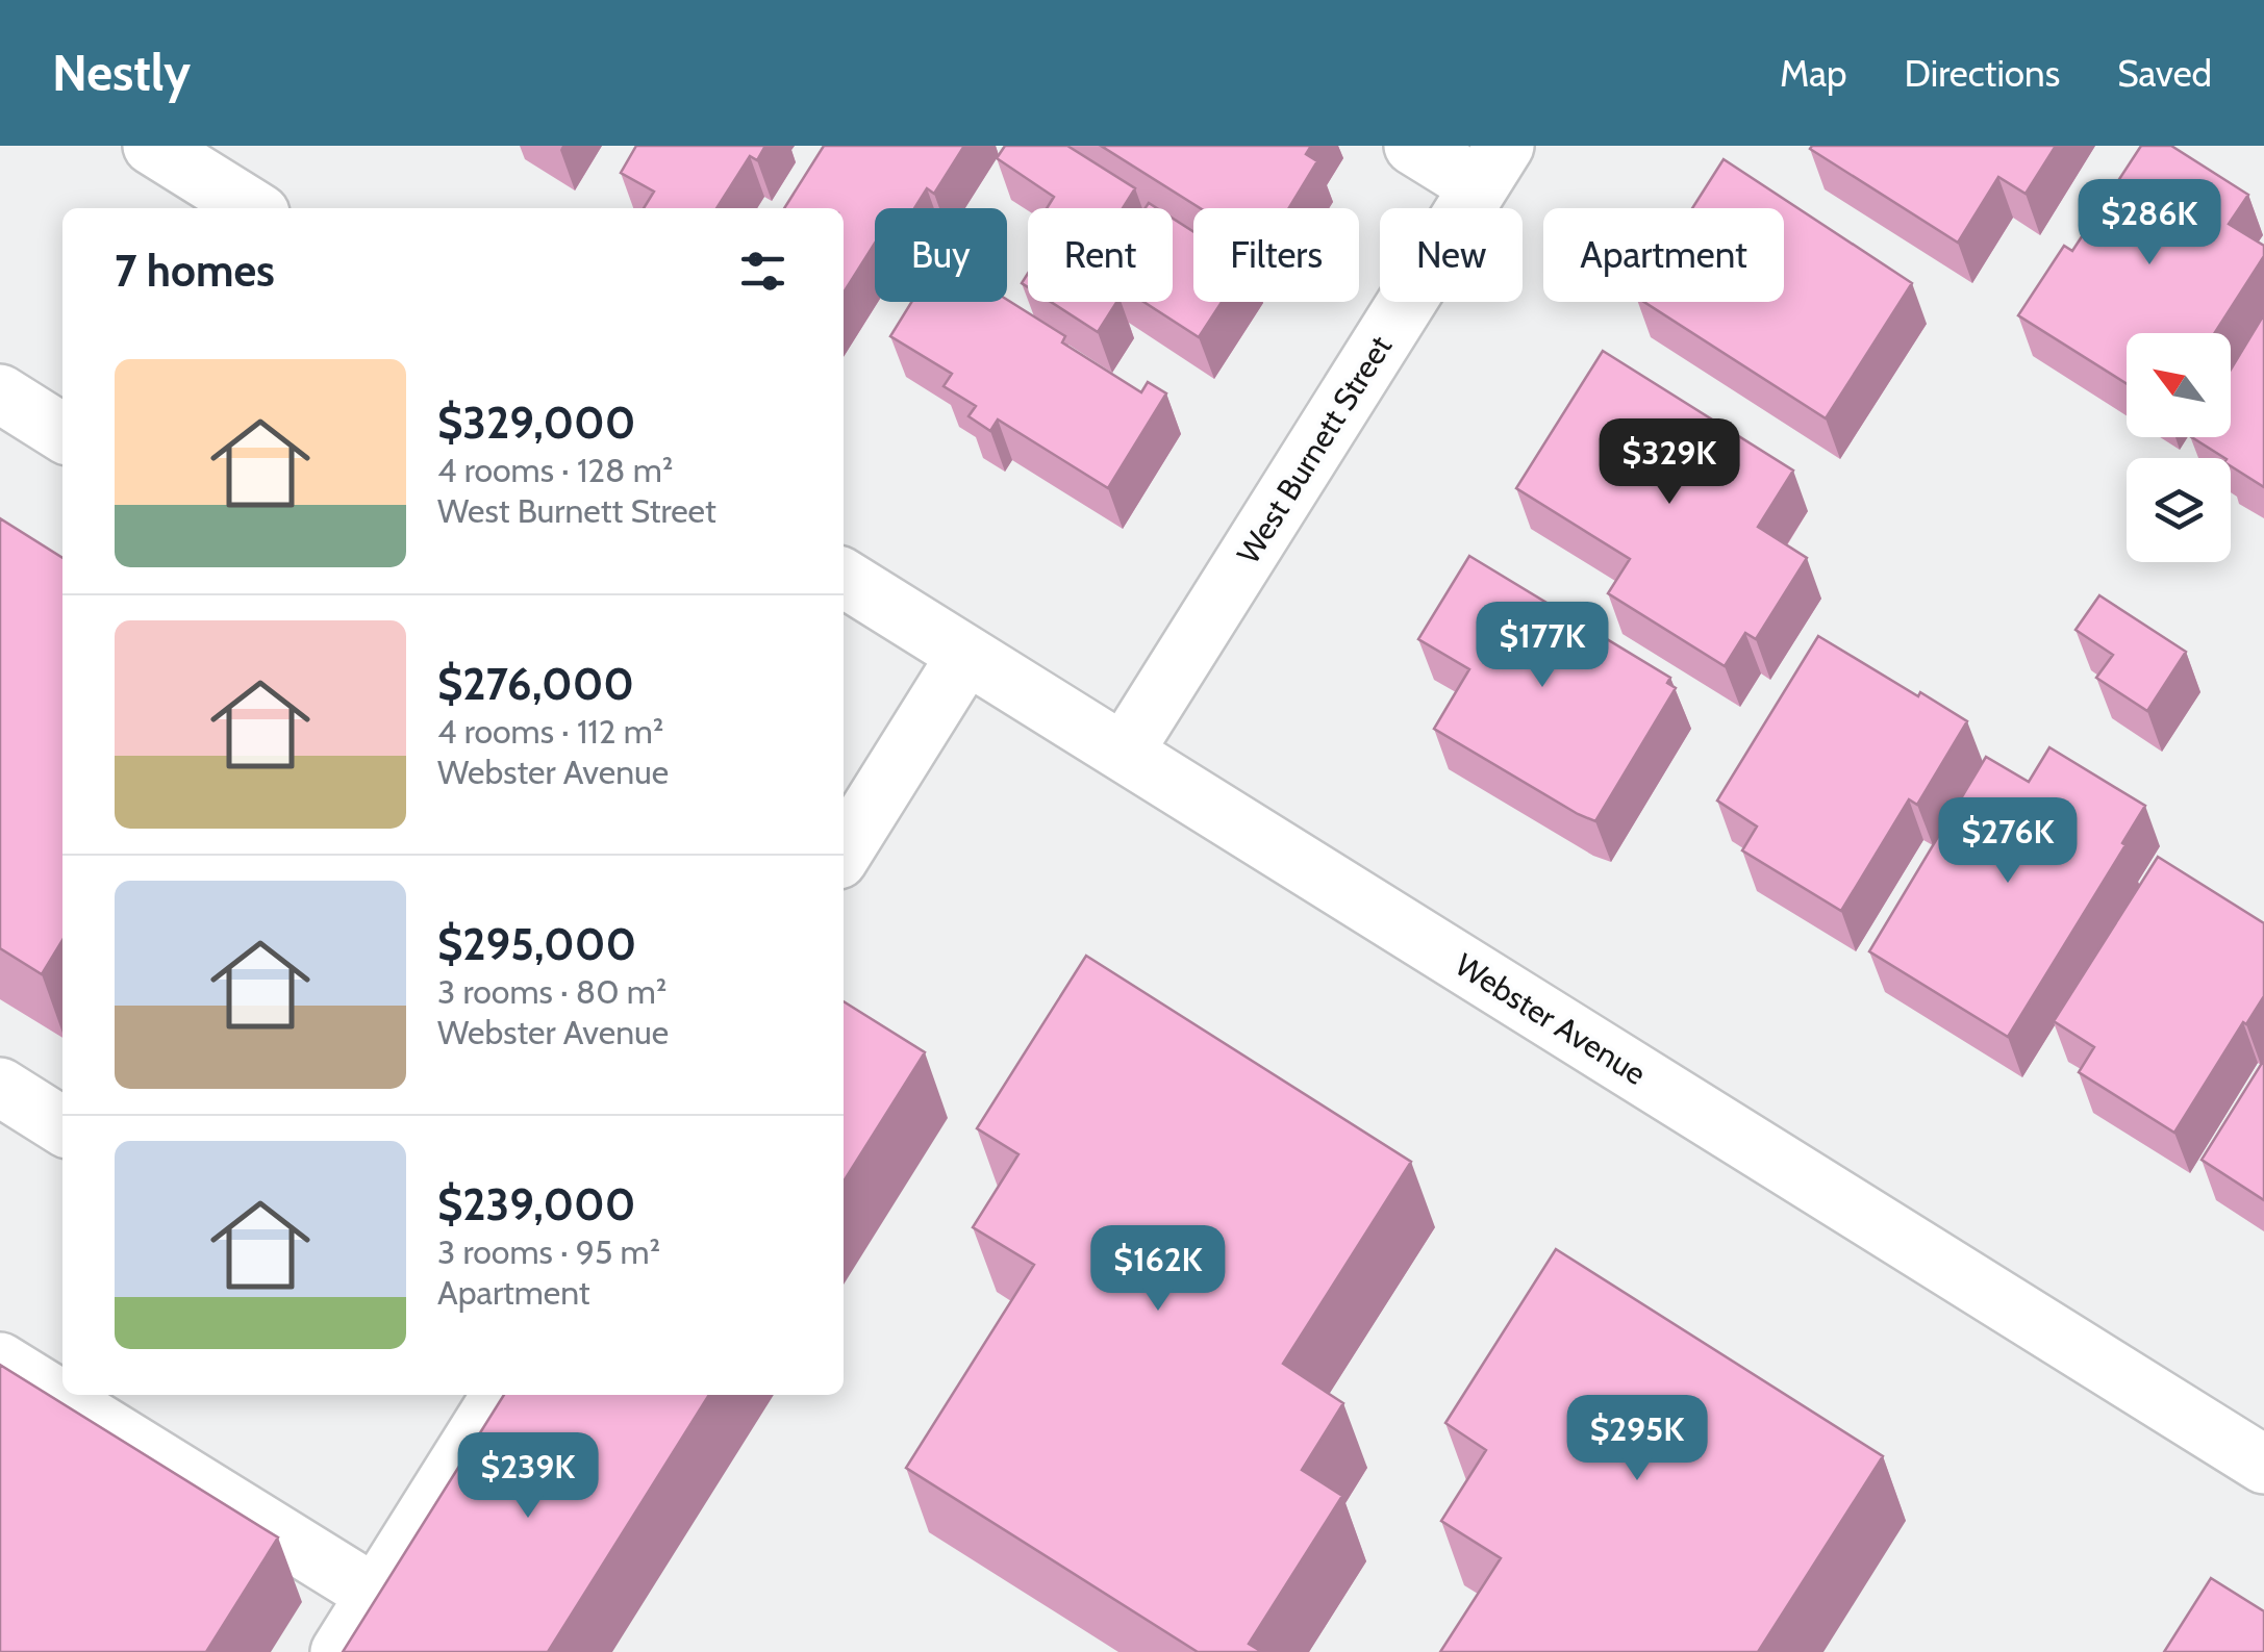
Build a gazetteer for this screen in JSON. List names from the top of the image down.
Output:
{
  "streets": {
    "street": ["West Burnett Street", "Webster Avenue"]
  },
  "crossings": [
    ["West Burnett Street", "Webster Avenue"]
  ],
  "north": "top left",
  "page": {
    "header": "Nestly",
    "nav": ["Map", "Directions", "Saved"],
    "price": [
      "$286K",
      "$329K",
      "$177K",
      "$276K",
      "$162K",
      "$295K",
      "$239K"
    ],
    "chip": [
      "Buy",
      "Rent",
      "Filters",
      "New",
      "Apartment"
    ],
    "heading": "7 homes",
    "list": [
      {
        "name": "$329,000",
        "note": "4 rooms · 128 m² · West Burnett Street"
      },
      {
        "name": "$276,000",
        "note": "4 rooms · 112 m² · Webster Avenue"
      },
      {
        "name": "$295,000",
        "note": "3 rooms · 80 m² · Webster Avenue"
      },
      {
        "name": "$239,000",
        "note": "3 rooms · 95 m² · Apartment"
      }
    ]
  }
}
